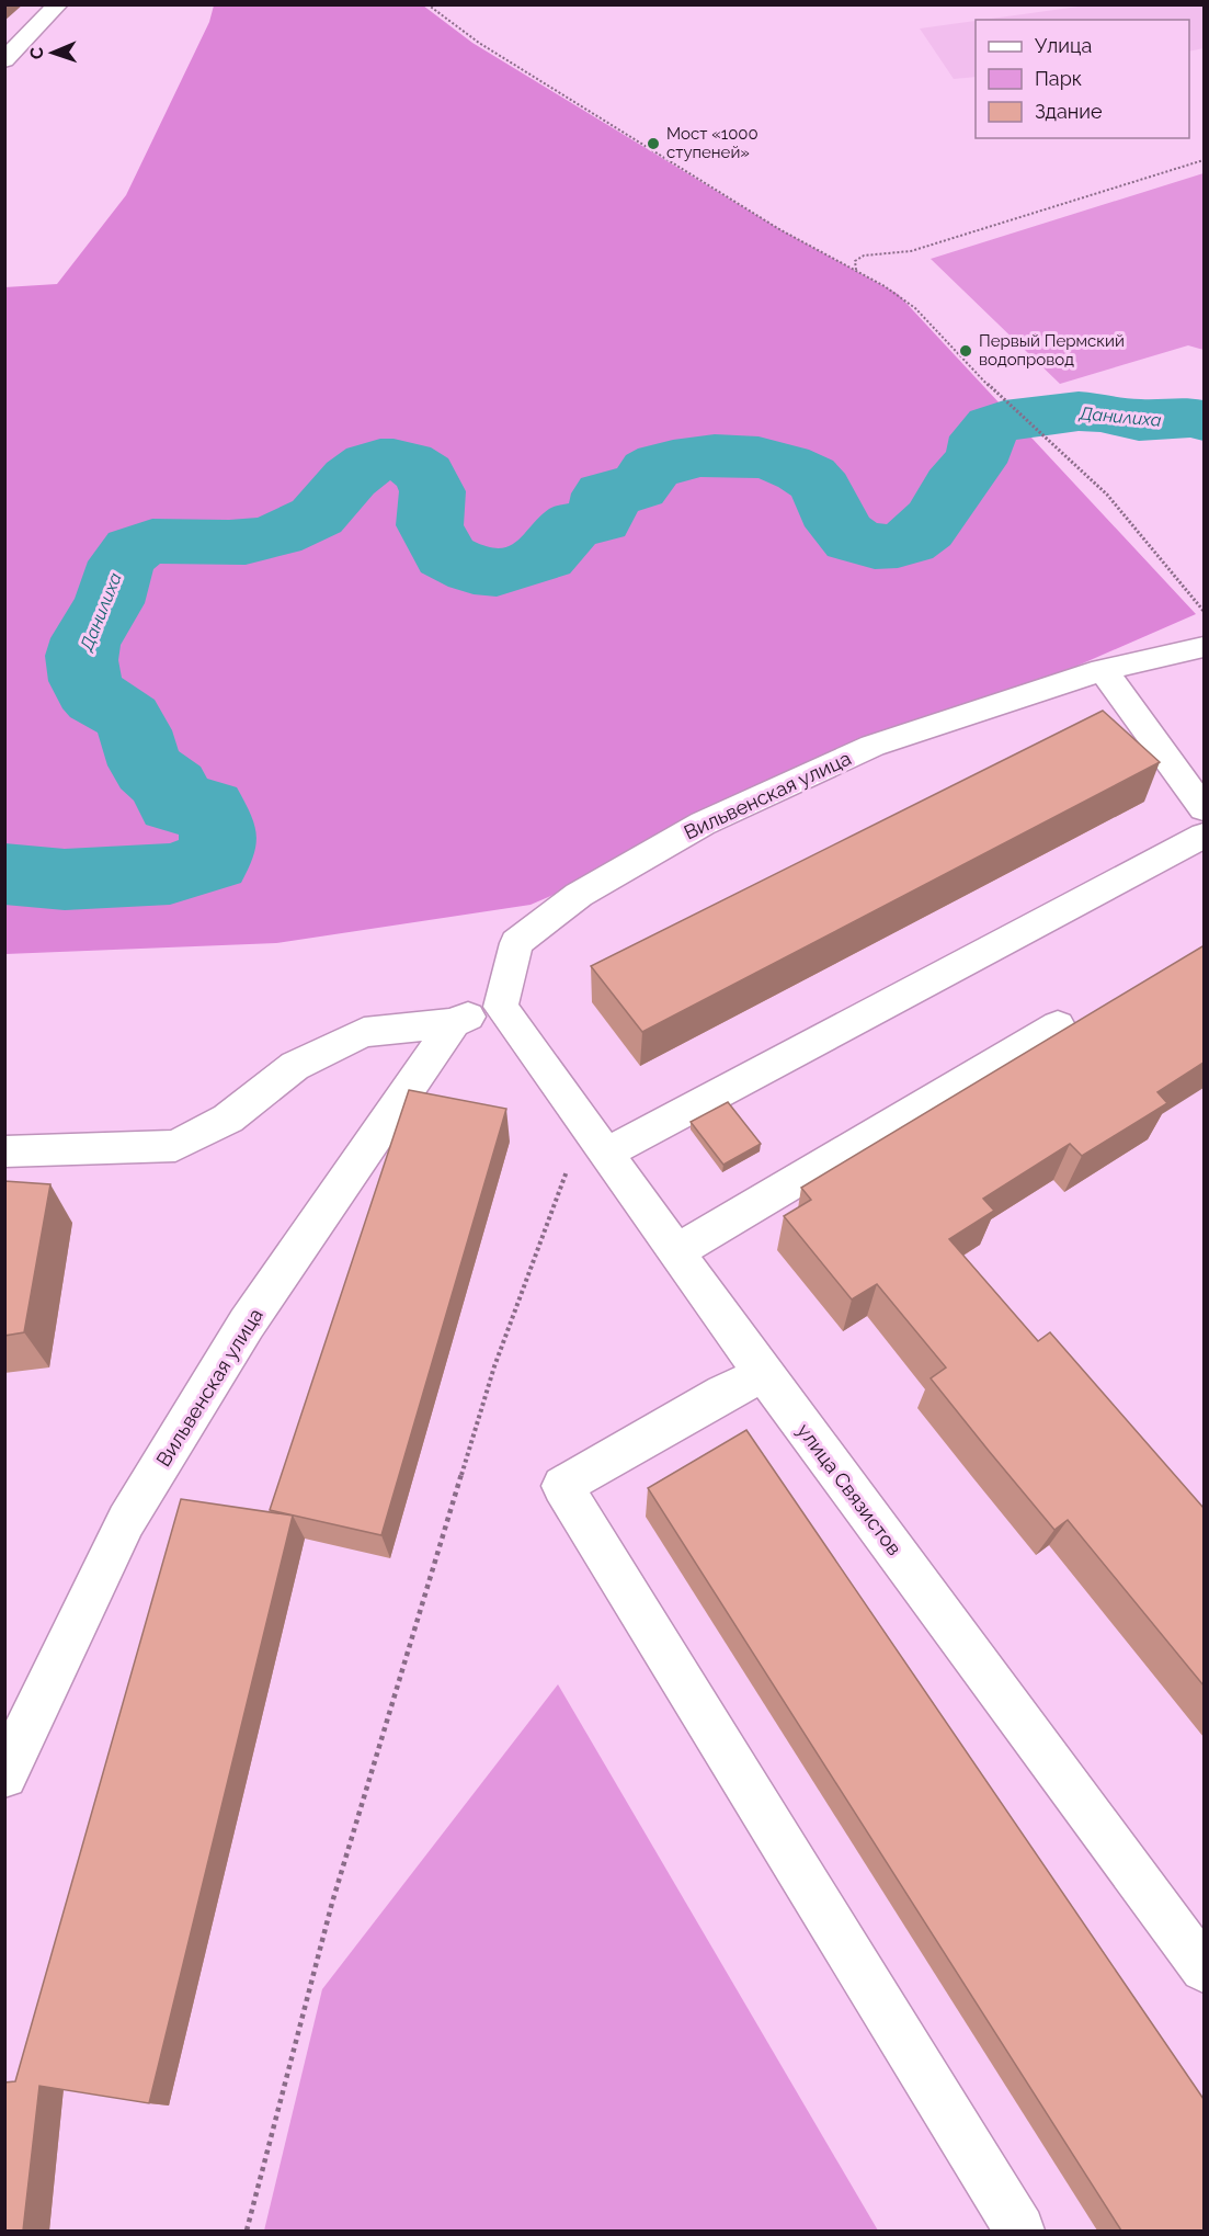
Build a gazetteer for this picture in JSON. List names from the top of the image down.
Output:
{
  "streets": {
    "street": ["Вильвенская улица", "улица Связистов"]
  },
  "crossings": [
    ["Вильвенская улица", "улица Связистов"]
  ],
  "water": ["Данилиха"],
  "places": ["Мост «1000 ступеней»", "Первый Пермский водопровод"],
  "legend": ["Улица", "Парк", "Здание"],
  "north": "left"
}
